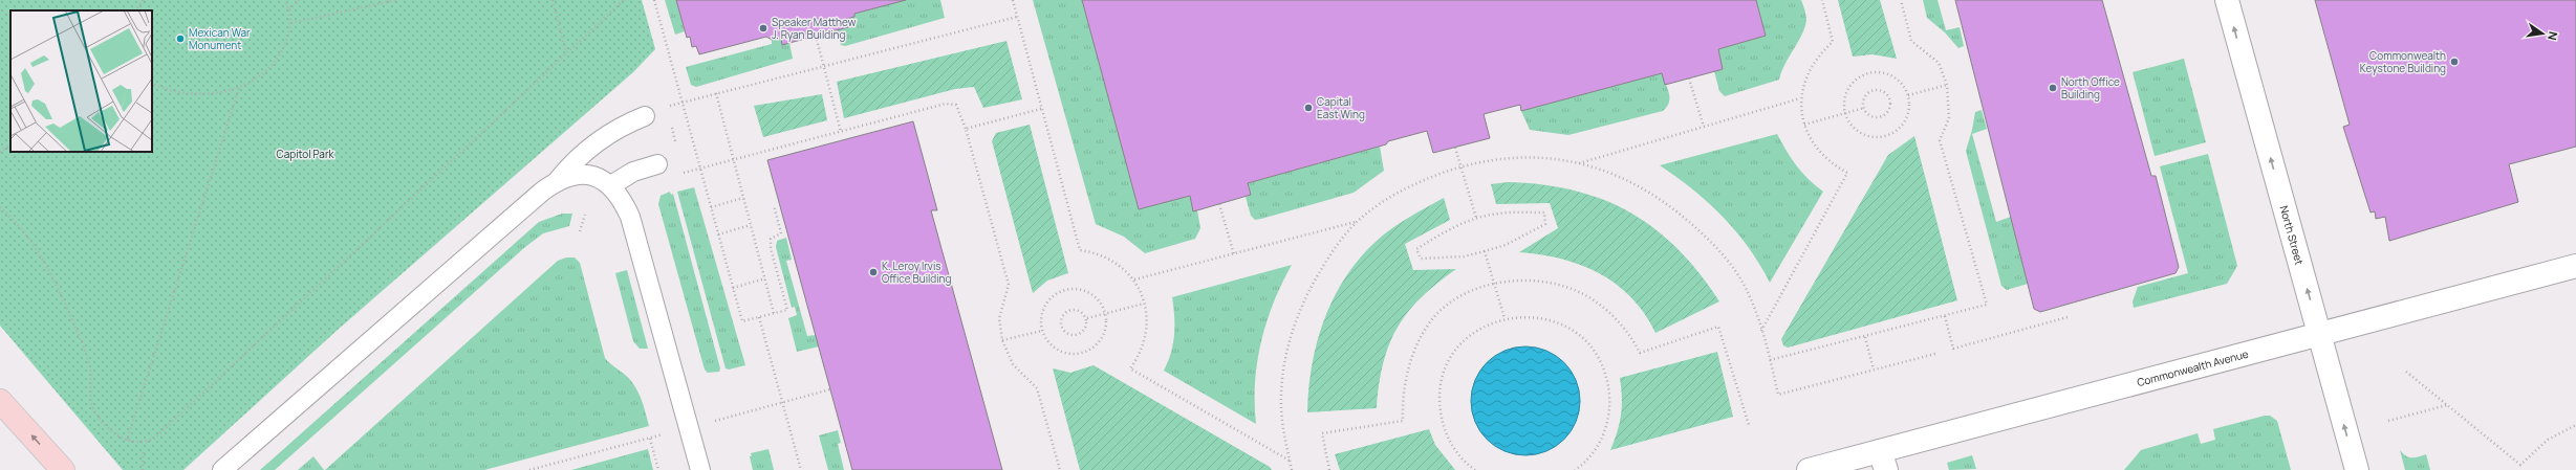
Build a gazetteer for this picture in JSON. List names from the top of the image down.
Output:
{
  "streets": {
    "street": ["North Street", "Commonwealth Avenue"]
  },
  "crossings": [
    ["North Street", "Commonwealth Avenue"]
  ],
  "one_way": ["North Street"],
  "parks": ["Capitol Park"],
  "places": [
    "Speaker Matthew J. Ryan Building",
    "Mexican War Monument",
    "Commonwealth Keystone Building",
    "North Office Building",
    "Capital East Wing",
    "K. Leroy Irvis Office Building"
  ],
  "north": "right"
}
